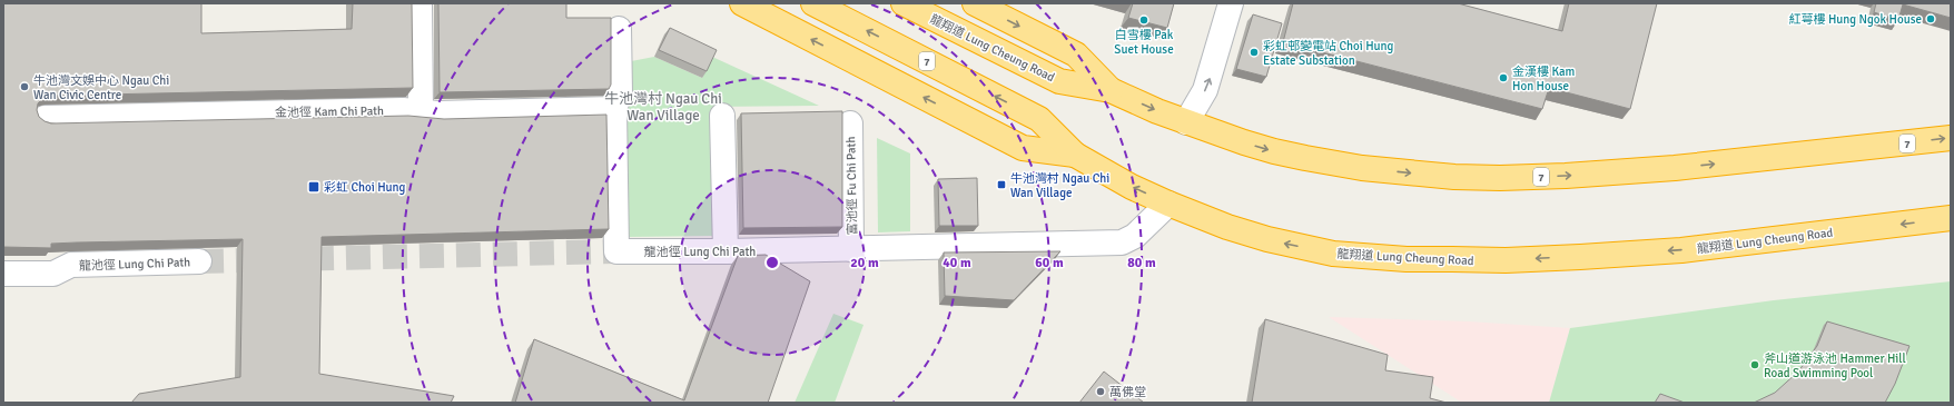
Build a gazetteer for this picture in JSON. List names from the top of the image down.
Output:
{
  "streets": {
    "highway": ["龍翔道 Lung Cheung Road", "7"],
    "street": ["金池徑 Kam Chi Path", "富池徑 Fu Chi Path", "龍池徑 Lung Chi Path"]
  },
  "crossings": [
    ["龍翔道 Lung Cheung Road", "龍池徑 Lung Chi Path"],
    ["金池徑 Kam Chi Path", "龍池徑 Lung Chi Path"],
    ["富池徑 Fu Chi Path", "龍池徑 Lung Chi Path"]
  ],
  "districts": ["牛池灣村 Ngau Chi Wan Village"],
  "places": {
    "other": [
      "紅萼樓 Hung Ngok House",
      "白雪樓 Pak Suet House",
      "彩虹邨變電站 Choi Hung Estate Substation",
      "金漢樓 Kam Hon House",
      "牛池灣文娛中心 Ngau Chi Wan Civic Centre",
      "斧山道游泳池 Hammer Hill Road Swimming Pool",
      "萬佛堂"
    ],
    "transit": ["牛池灣村 Ngau Chi Wan Village", "彩虹 Choi Hung"]
  },
  "rings": [
    "20 m",
    "40 m",
    "60 m",
    "80 m"
  ]
}
